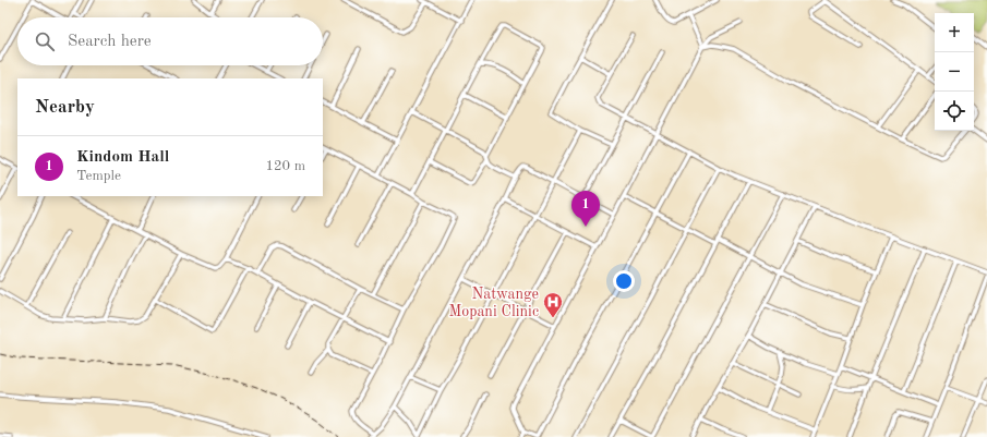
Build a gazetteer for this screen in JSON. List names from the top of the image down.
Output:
{
  "places": {
    "hospital": ["Natwange Mopani Clinic"]
  },
  "page": {
    "map_buttons": ["+", "−"],
    "search": "Search here",
    "heading": "Nearby",
    "list": [
      {
        "mark": "1",
        "name": "Kindom Hall",
        "note": "Temple",
        "value": "120 m"
      }
    ],
    "pins": "1"
  }
}
